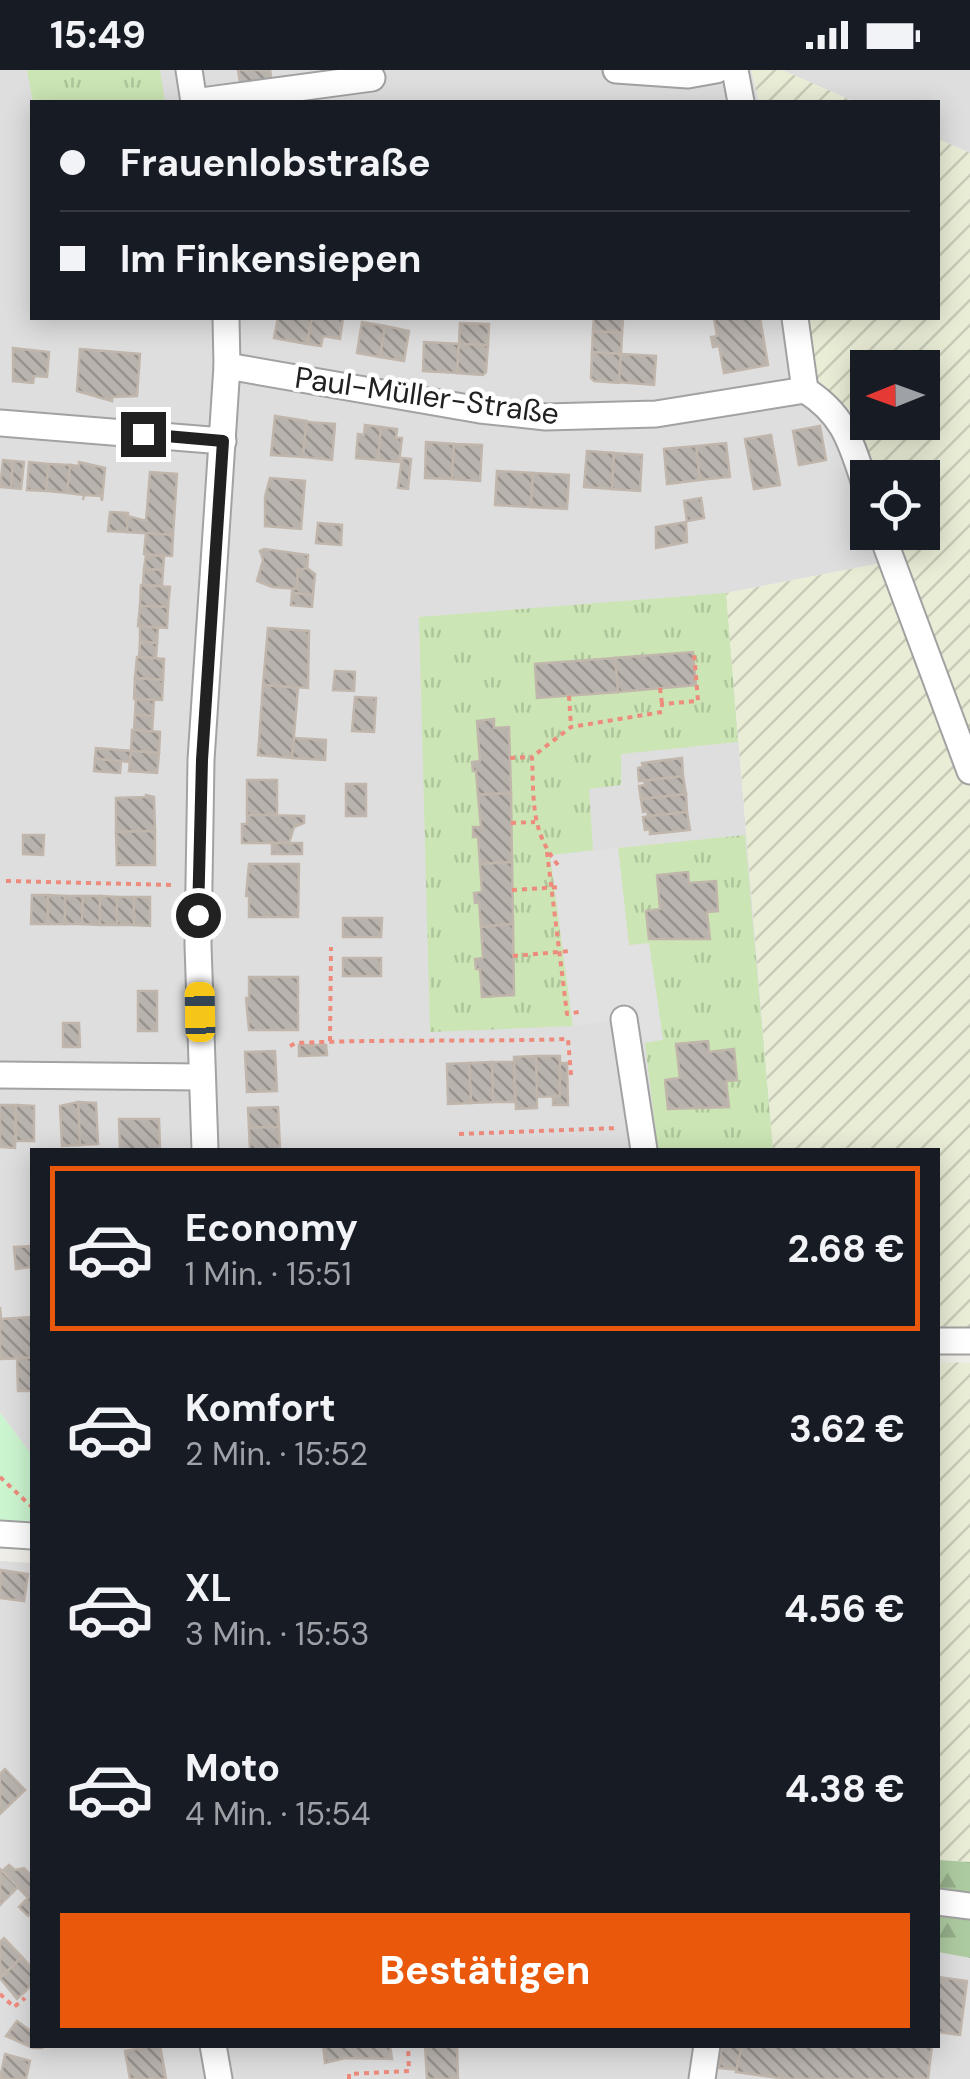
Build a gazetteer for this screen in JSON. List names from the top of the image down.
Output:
{
  "streets": {
    "street": ["Paul-Müller-Straße"]
  },
  "north": "left",
  "page": {
    "status": "15:49",
    "banner": ["Frauenlobstraße", "Im Finkensiepen"],
    "list": [
      {
        "name": "Economy",
        "note": "1 Min. · 15:51",
        "value": "2.68 €"
      },
      {
        "name": "Komfort",
        "note": "2 Min. · 15:52",
        "value": "3.62 €"
      },
      {
        "name": "XL",
        "note": "3 Min. · 15:53",
        "value": "4.56 €"
      },
      {
        "name": "Moto",
        "note": "4 Min. · 15:54",
        "value": "4.38 €"
      }
    ],
    "buttons": "Bestätigen"
  }
}
